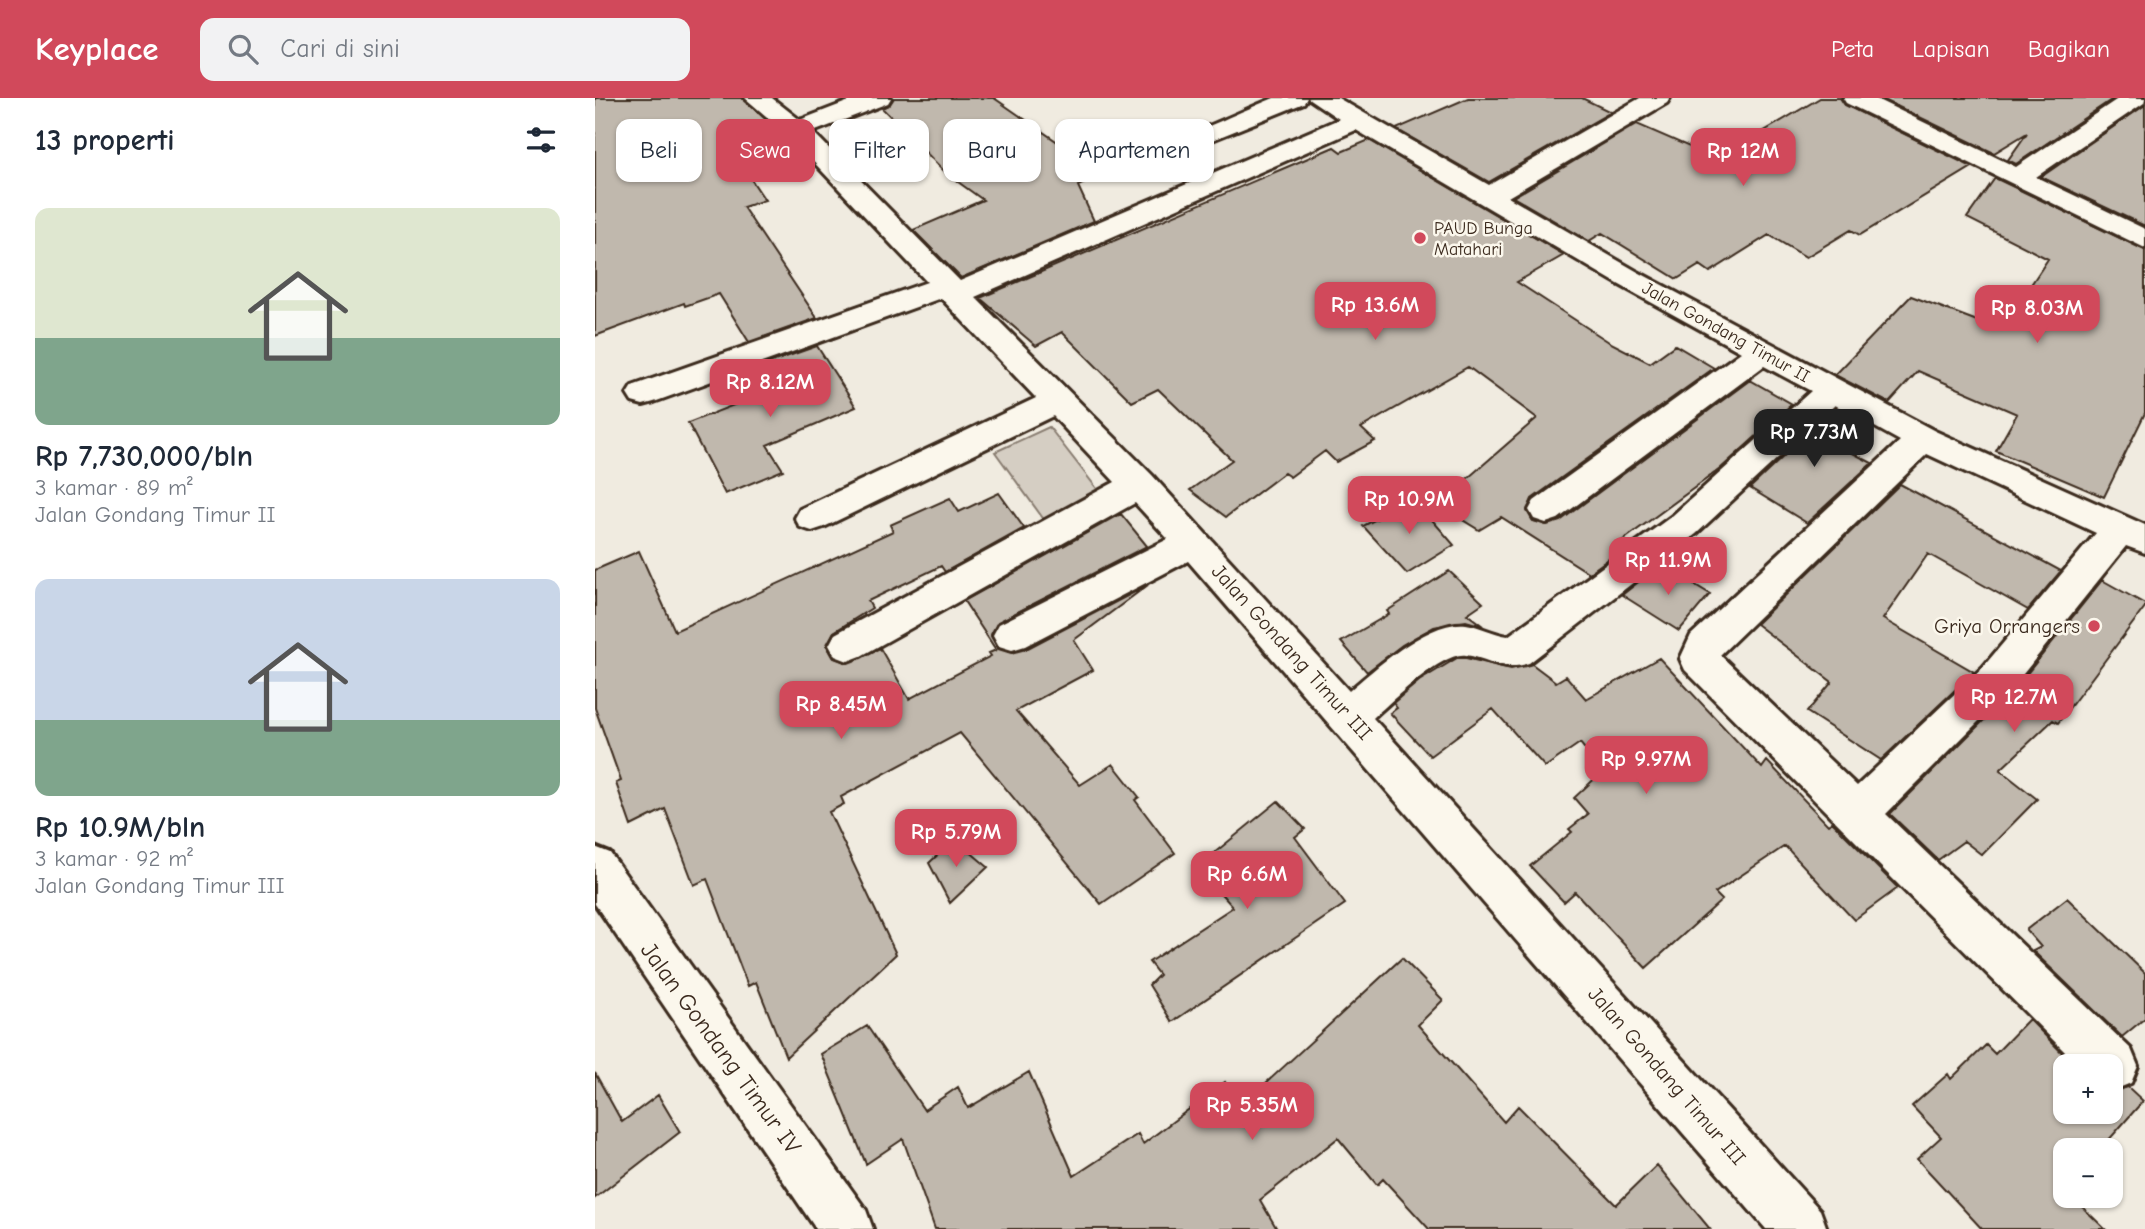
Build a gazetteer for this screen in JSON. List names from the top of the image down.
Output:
{
  "streets": {
    "street": ["Jalan Gondang Timur II", "Jalan Gondang Timur III", "Jalan Gondang Timur IV"]
  },
  "places": ["PAUD Bunga Matahari", "Griya Orrangers"],
  "page": {
    "header": "Keyplace",
    "search": "Cari di sini",
    "nav": ["Peta", "Lapisan", "Bagikan"],
    "heading": "13 properti",
    "chip": [
      "Beli",
      "Sewa",
      "Filter",
      "Baru",
      "Apartemen"
    ],
    "price": [
      "Rp 12M",
      "Rp 13.6M",
      "Rp 8.03M",
      "Rp 8.12M",
      "Rp 7.73M",
      "Rp 10.9M",
      "Rp 11.9M",
      "Rp 12.7M",
      "Rp 8.45M",
      "Rp 9.97M",
      "Rp 5.79M",
      "Rp 6.6M",
      "Rp 5.35M"
    ],
    "list": [
      {
        "name": "Rp 7,730,000/bln",
        "note": "3 kamar · 89 m² · Jalan Gondang Timur II"
      },
      {
        "name": "Rp 10.9M/bln",
        "note": "3 kamar · 92 m² · Jalan Gondang Timur III"
      }
    ],
    "map_buttons": ["+", "−"]
  }
}
